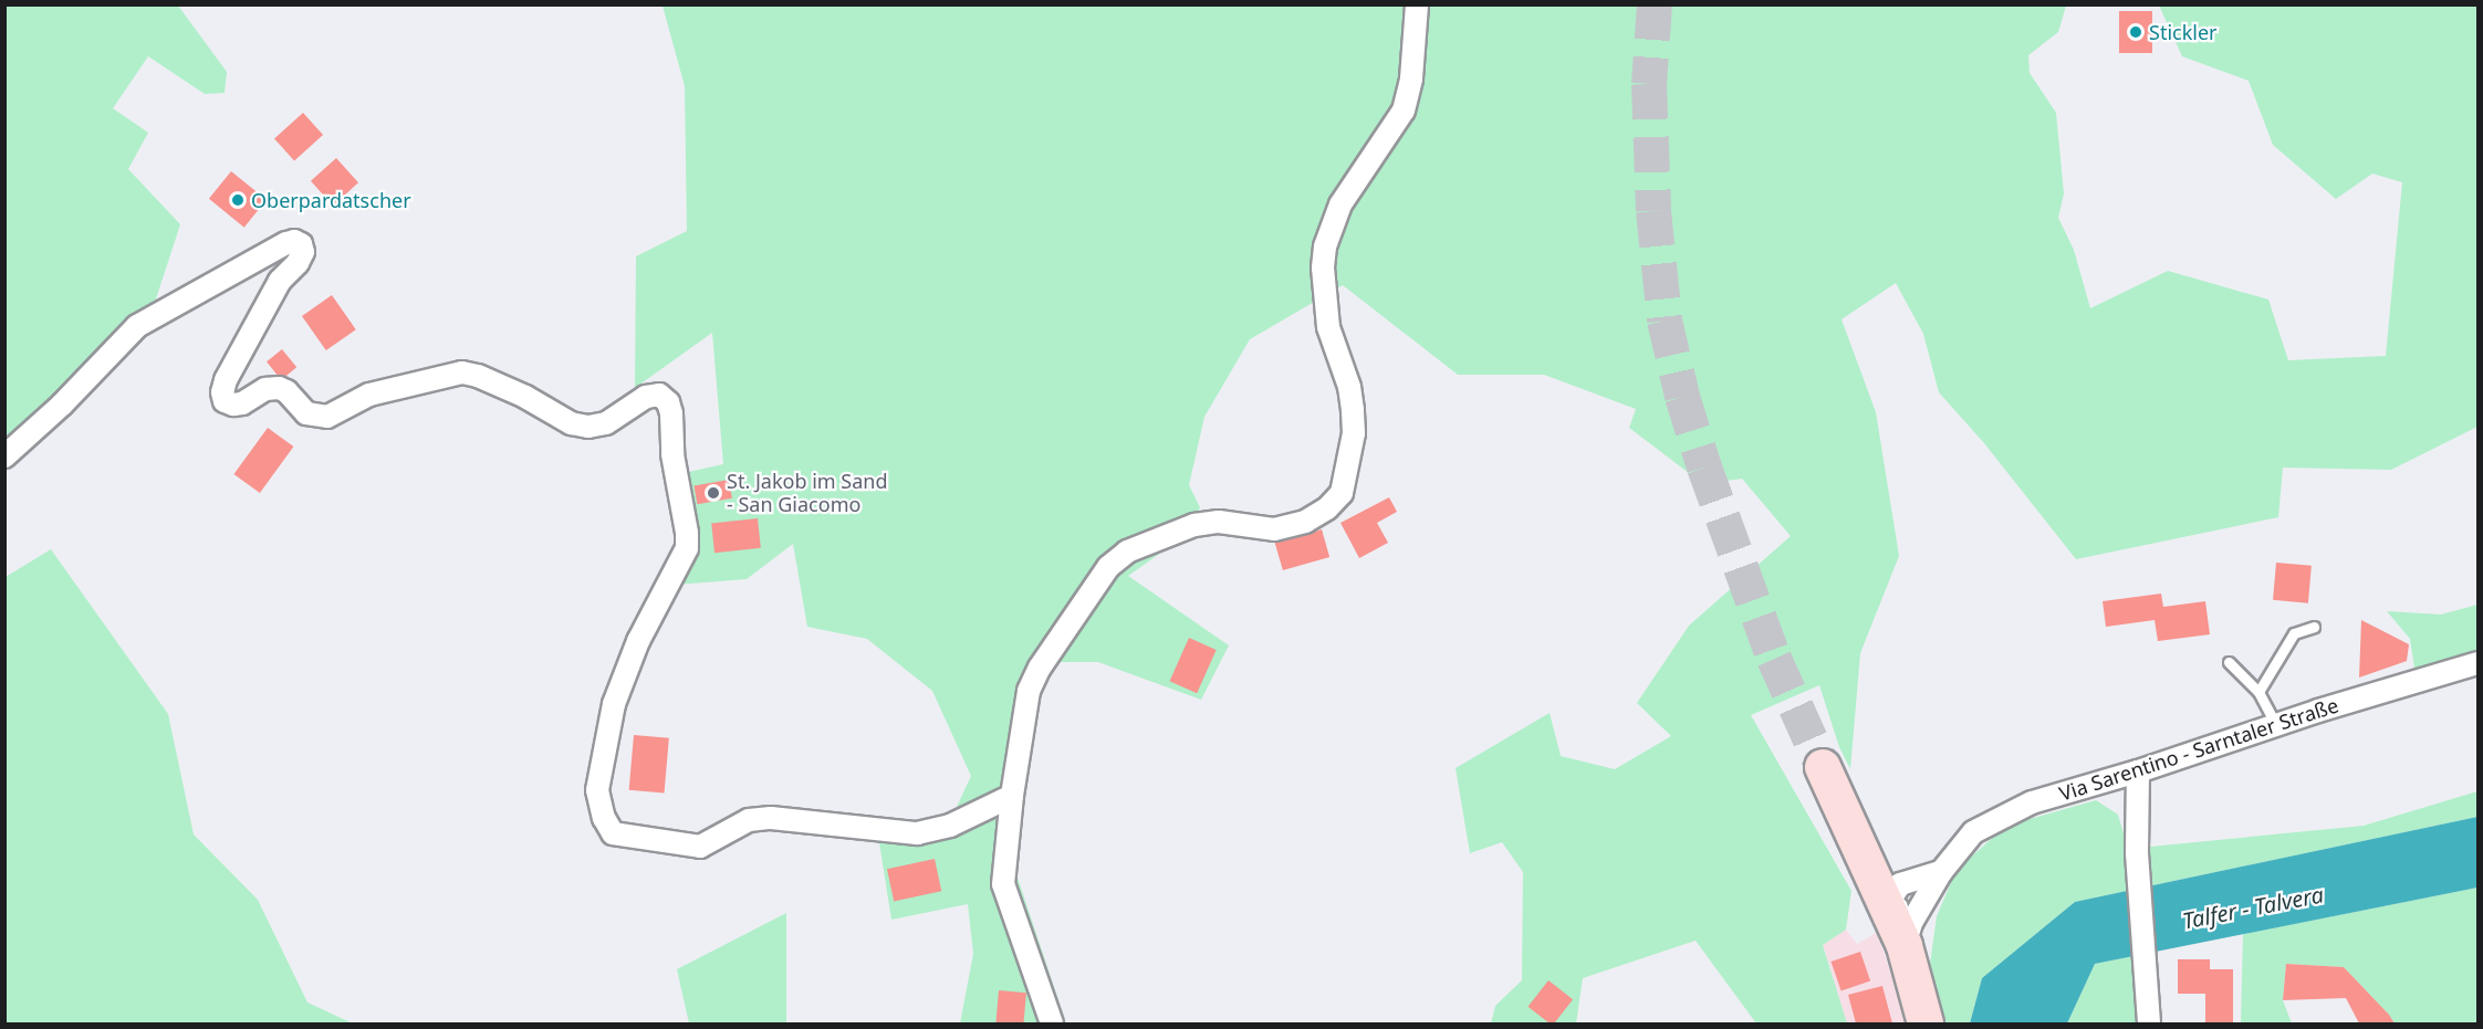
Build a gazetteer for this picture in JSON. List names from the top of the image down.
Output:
{
  "streets": {
    "street": ["Via Sarentino - Sarntaler Straße"]
  },
  "water": ["Talfer - Talvera"],
  "places": ["Stickler", "Oberpardatscher", "St. Jakob im Sand - San Giacomo"]
}
